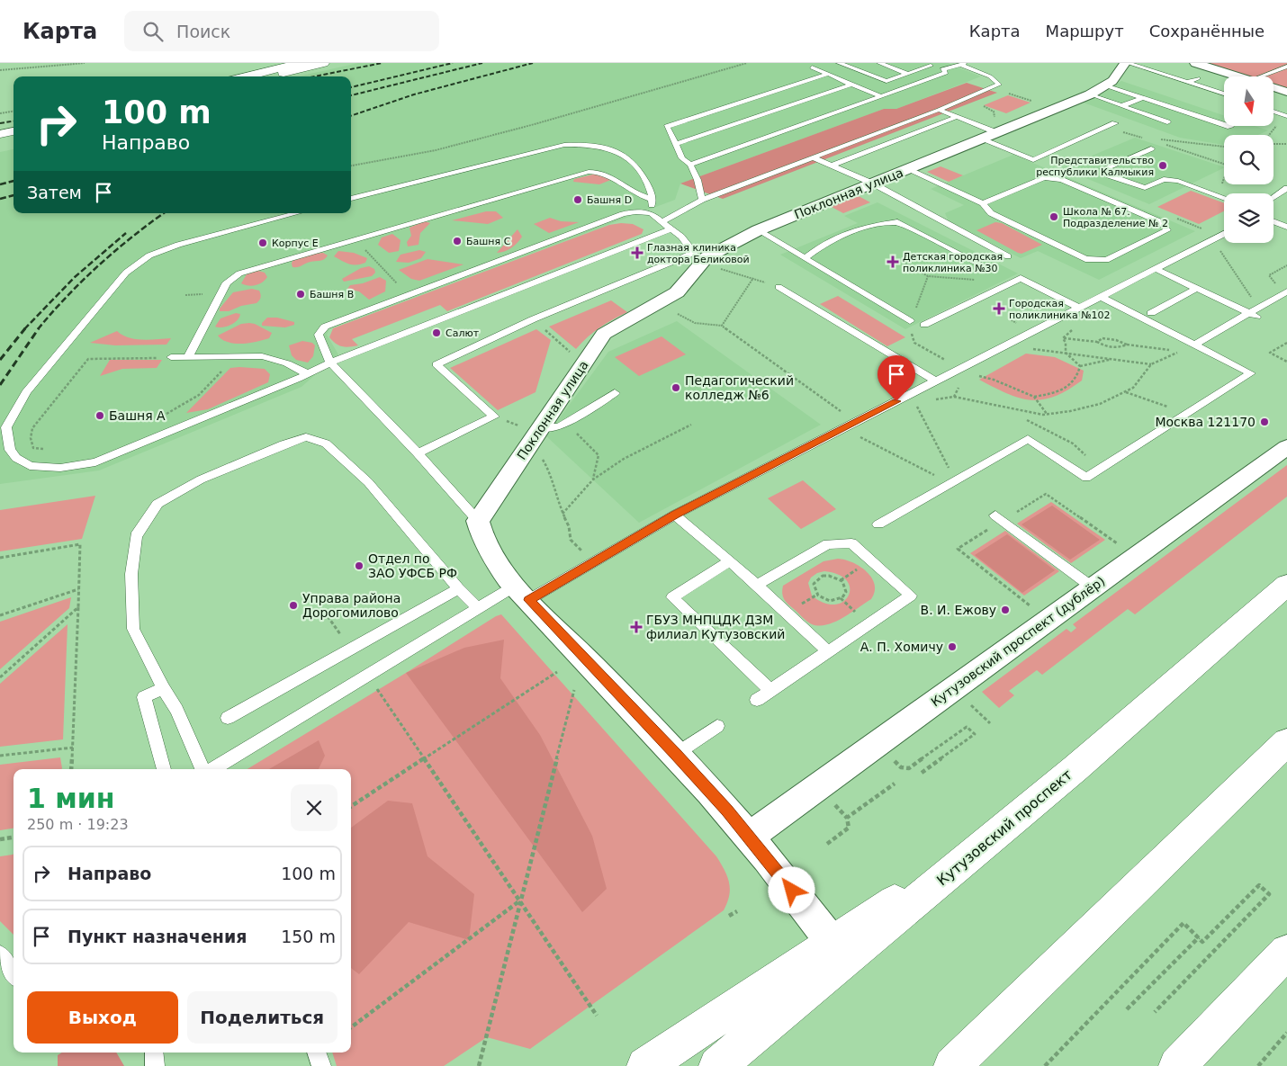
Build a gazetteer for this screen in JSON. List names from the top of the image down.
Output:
{
  "streets": {
    "main road": ["Кутузовский проспект"],
    "street": ["Поклонная улица", "Кутузовский проспект (дублёр)"]
  },
  "places": {
    "other": [
      "Представительство республики Калмыкия",
      "Башня D",
      "Школа № 67. Подразделение № 2",
      "Башня C",
      "Корпус E",
      "Башня B",
      "Салют",
      "Педагогический колледж №6",
      "Башня А",
      "Москва 121170",
      "Отдел по ЗАО УФСБ РФ",
      "Управа района Дорогомилово",
      "В. И. Ежову",
      "А. П. Хомичу"
    ],
    "health": [
      "Глазная клиника доктора Беликовой",
      "Детская городская поликлиника №30",
      "Городская поликлиника №102",
      "ГБУЗ МНПЦДК ДЗМ филиал Кутузовский"
    ]
  },
  "north": "bottom",
  "page": {
    "header": "Карта",
    "search": "Поиск",
    "nav": ["Карта", "Маршрут", "Сохранённые"],
    "turn": ["100 m", "Направо"],
    "then": "Затем",
    "heading": ["1 мин", "250 m · 19:23"],
    "list": [
      {
        "name": "Направо",
        "value": "100 m"
      },
      {
        "name": "Пункт назначения",
        "value": "150 m"
      }
    ],
    "buttons": ["Выход", "Поделиться"]
  }
}
